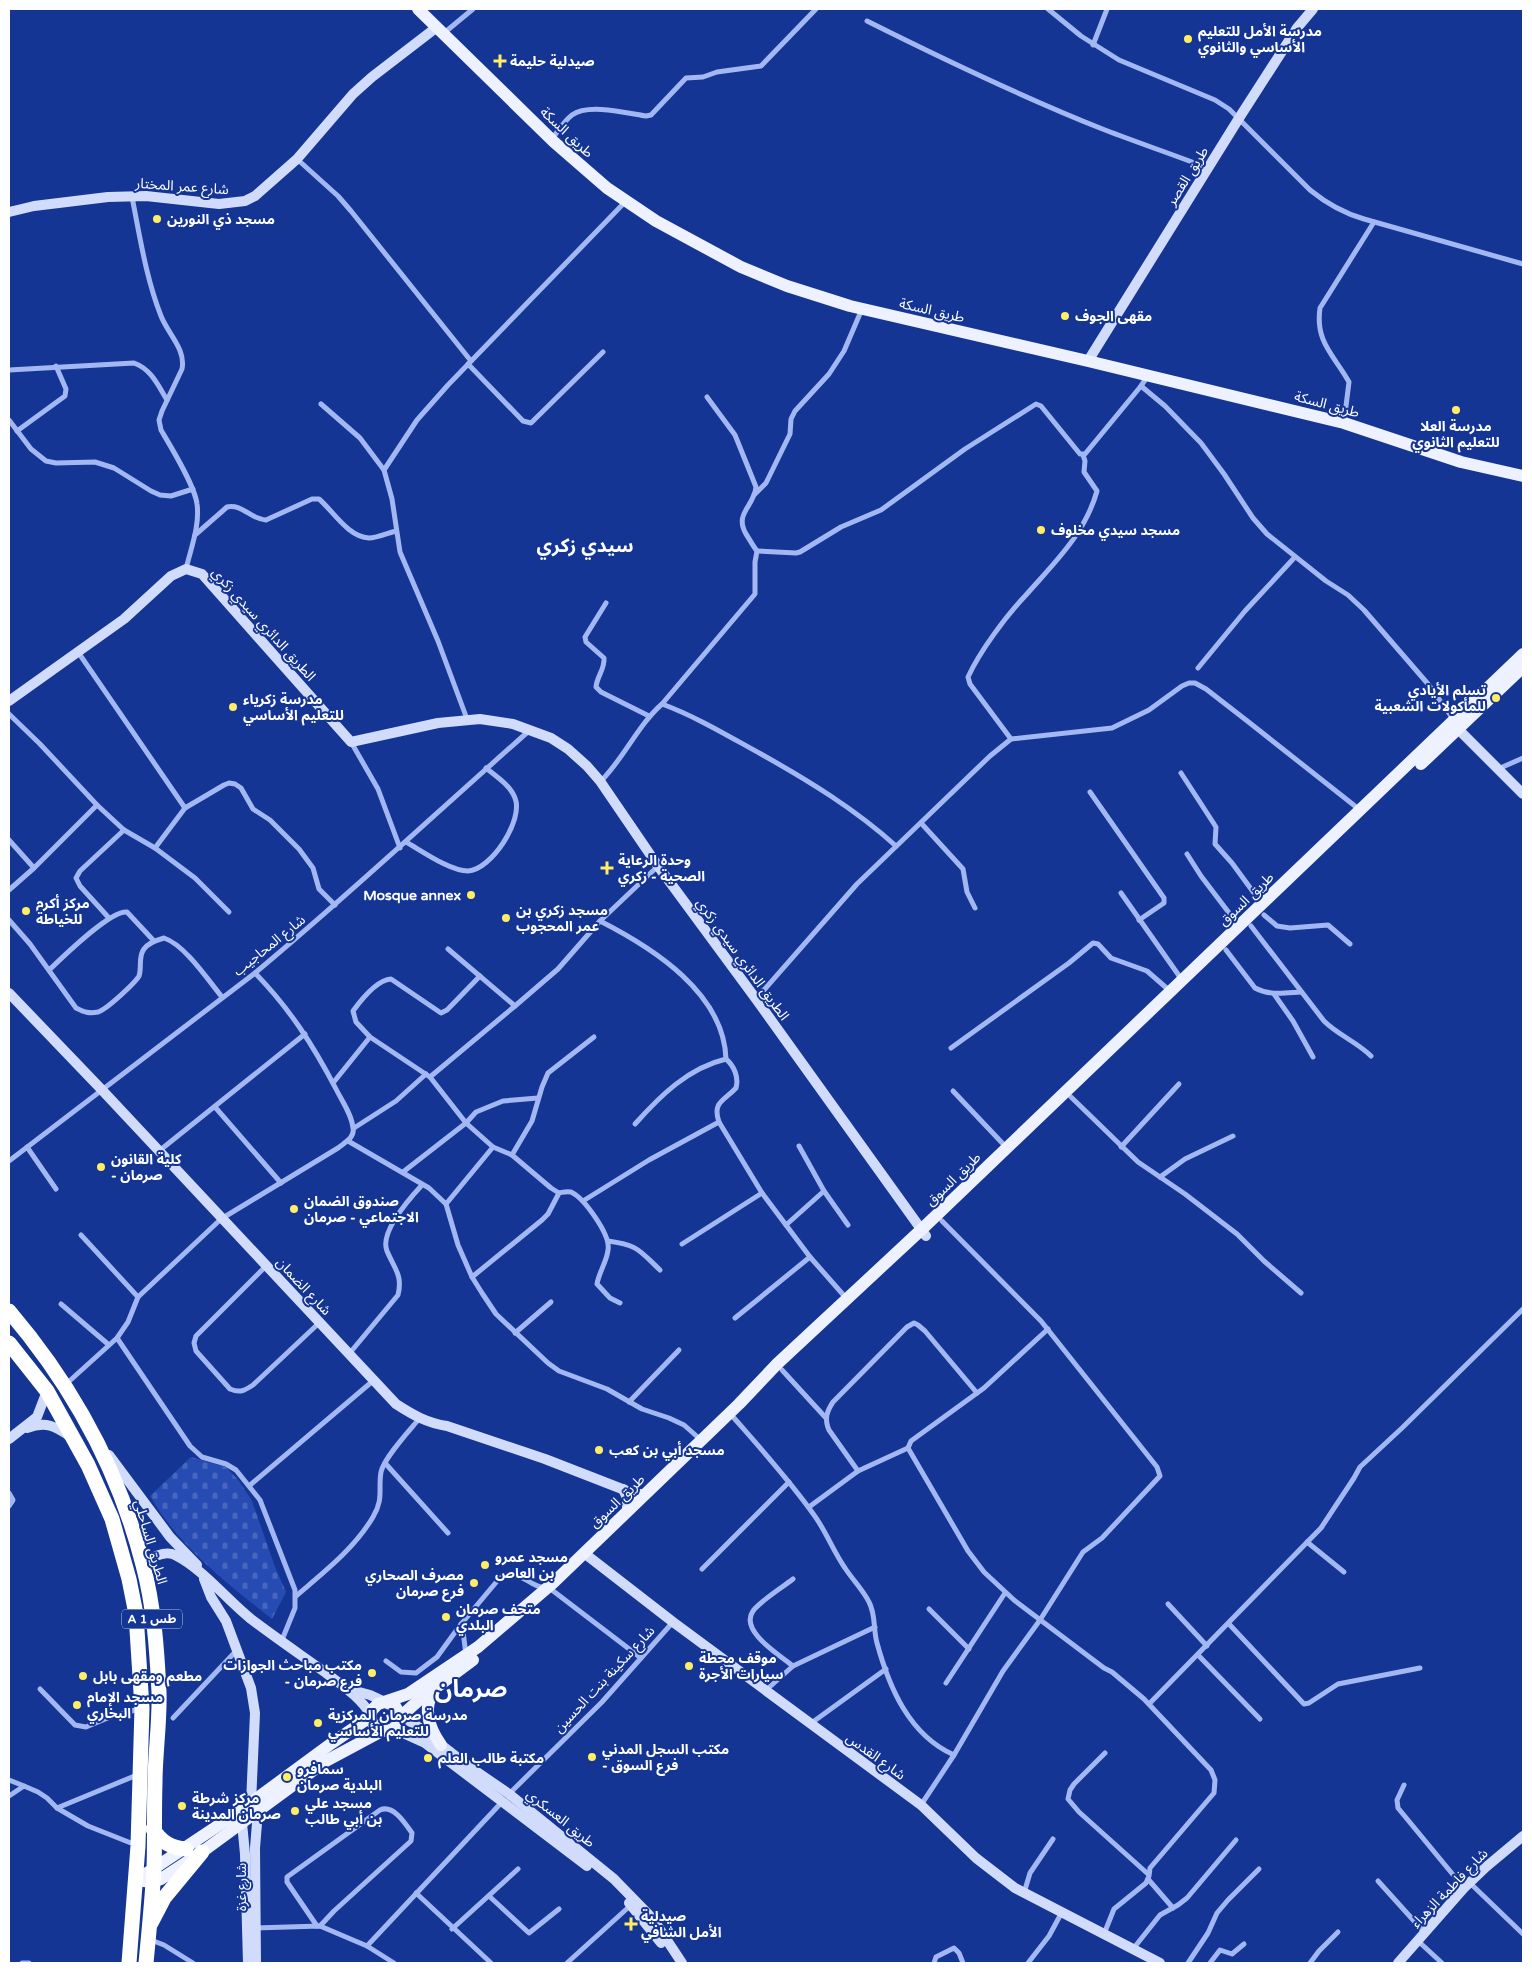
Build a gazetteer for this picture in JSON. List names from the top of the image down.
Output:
{
  "streets": {
    "highway": ["الطريق الساحلي", "A 1 طس"],
    "main road": ["طريق السكة", "طريق السوق"],
    "street": [
      "طريق القصر",
      "شارع عمر المختار",
      "الطريق الدائري سيدي زكري",
      "شارع المحاجيب",
      "شارع الضمان",
      "شارع سكينة بنت الحسين",
      "شارع القدس",
      "طريق العسكري",
      "شارع غزة",
      "شارع فاطمة الزهراء"
    ]
  },
  "crossings": [
    ["طريق السكة", "طريق القصر"],
    ["طريق السكة", "شارع عمر المختار"],
    ["الطريق الدائري سيدي زكري", "طريق السوق"],
    ["الطريق الدائري سيدي زكري", "شارع المحاجيب"],
    ["طريق السوق", "شارع الضمان"],
    ["طريق السوق", "الطريق الساحلي"],
    ["طريق السوق", "شارع القدس"],
    ["طريق السوق", "طريق العسكري"],
    ["طريق السوق", "شارع غزة"],
    ["شارع المحاجيب", "شارع الضمان"],
    ["شارع سكينة بنت الحسين", "شارع القدس"],
    ["شارع سكينة بنت الحسين", "طريق العسكري"]
  ],
  "districts": ["سيدي زكري", "صرمان"],
  "places": {
    "other": [
      "مدرسة الأمل للتعليم الأساسي والثانوي",
      "مسجد ذي النورين",
      "مقهى الجوف",
      "مدرسة العلا للتعليم الثانوي",
      "مسجد سيدي مخلوف",
      "تسلم الأيادي للمأكولات الشعبية",
      "مدرسة زكرياء للتعليم الأساسي",
      "Mosque annex",
      "مركز أكرم للخياطة",
      "مسجد زكري بن عمر المحجوب",
      "كلية القانون - صرمان",
      "صندوق الضمان الاجتماعي - صرمان",
      "مسجد أبي بن كعب",
      "مسجد عمرو بن العاص",
      "مصرف الصحاري فرع صرمان",
      "متحف صرمان البلدي",
      "موقف محطة سيارات الأجرة",
      "مكتب مباحث الجوازات - فرع صرمان",
      "مطعم ومقهى بابل",
      "مسجد الإمام البخاري",
      "مدرسة صرمان المركزية للتعليم الأساسي",
      "مكتب السجل المدني - فرع السوق",
      "مكتبة طالب العلم",
      "سمافرو البلدية صرمان",
      "مركز شرطة صرمان المدينة",
      "مسجد علي بن أبي طالب"
    ],
    "health": ["صيدلية حليمة", "وحدة الرعاية الصحية - زكري", "صيدلية الأمل الشافي"]
  }
}
